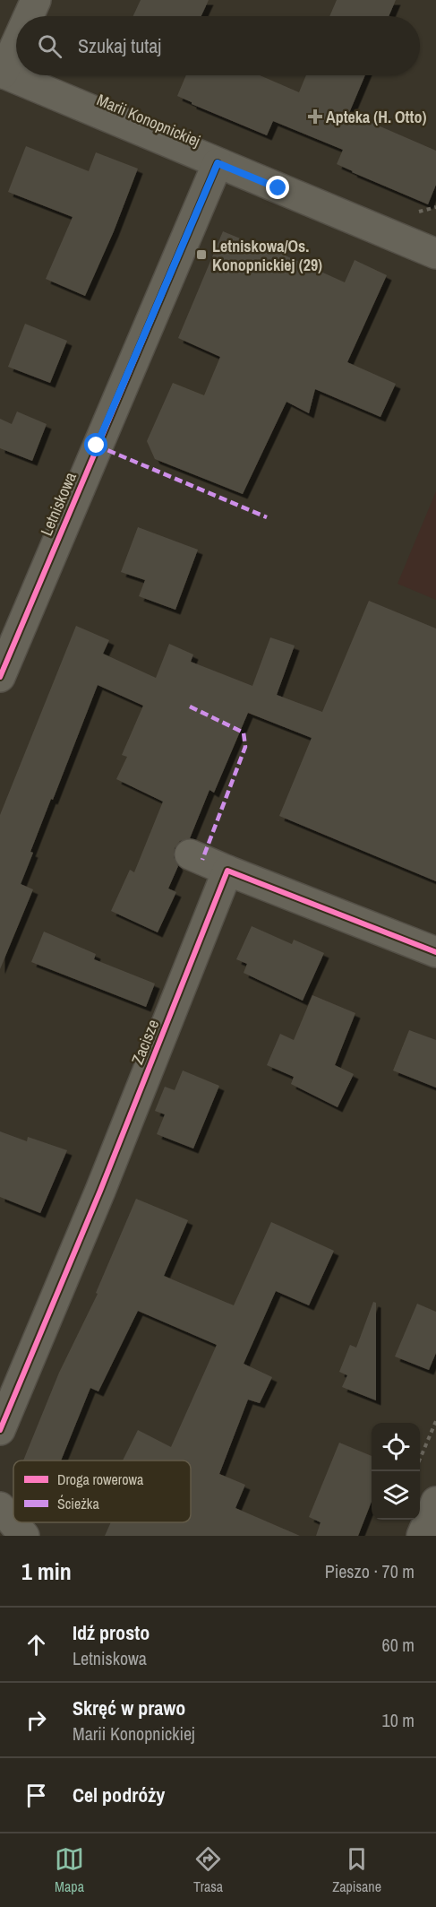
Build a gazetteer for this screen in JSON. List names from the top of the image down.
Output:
{
  "streets": {
    "street": ["Marii Konopnickiej", "Letniskowa", "Zacisze"]
  },
  "crossings": [
    ["Marii Konopnickiej", "Letniskowa"]
  ],
  "places": {
    "health": ["Apteka (H. Otto)"],
    "transit": ["Letniskowa/Os. Konopnickiej (29)"]
  },
  "legend": ["Droga rowerowa", "Ścieżka"],
  "page": {
    "search": "Szukaj tutaj",
    "heading": ["1 min", "Pieszo · 70 m"],
    "list": [
      ["Idź prosto", "Letniskowa", "60 m"],
      ["Skręć w prawo", "Marii Konopnickiej", "10 m"],
      "Cel podróży"
    ],
    "nav": ["Mapa", "Trasa", "Zapisane"]
  }
}
